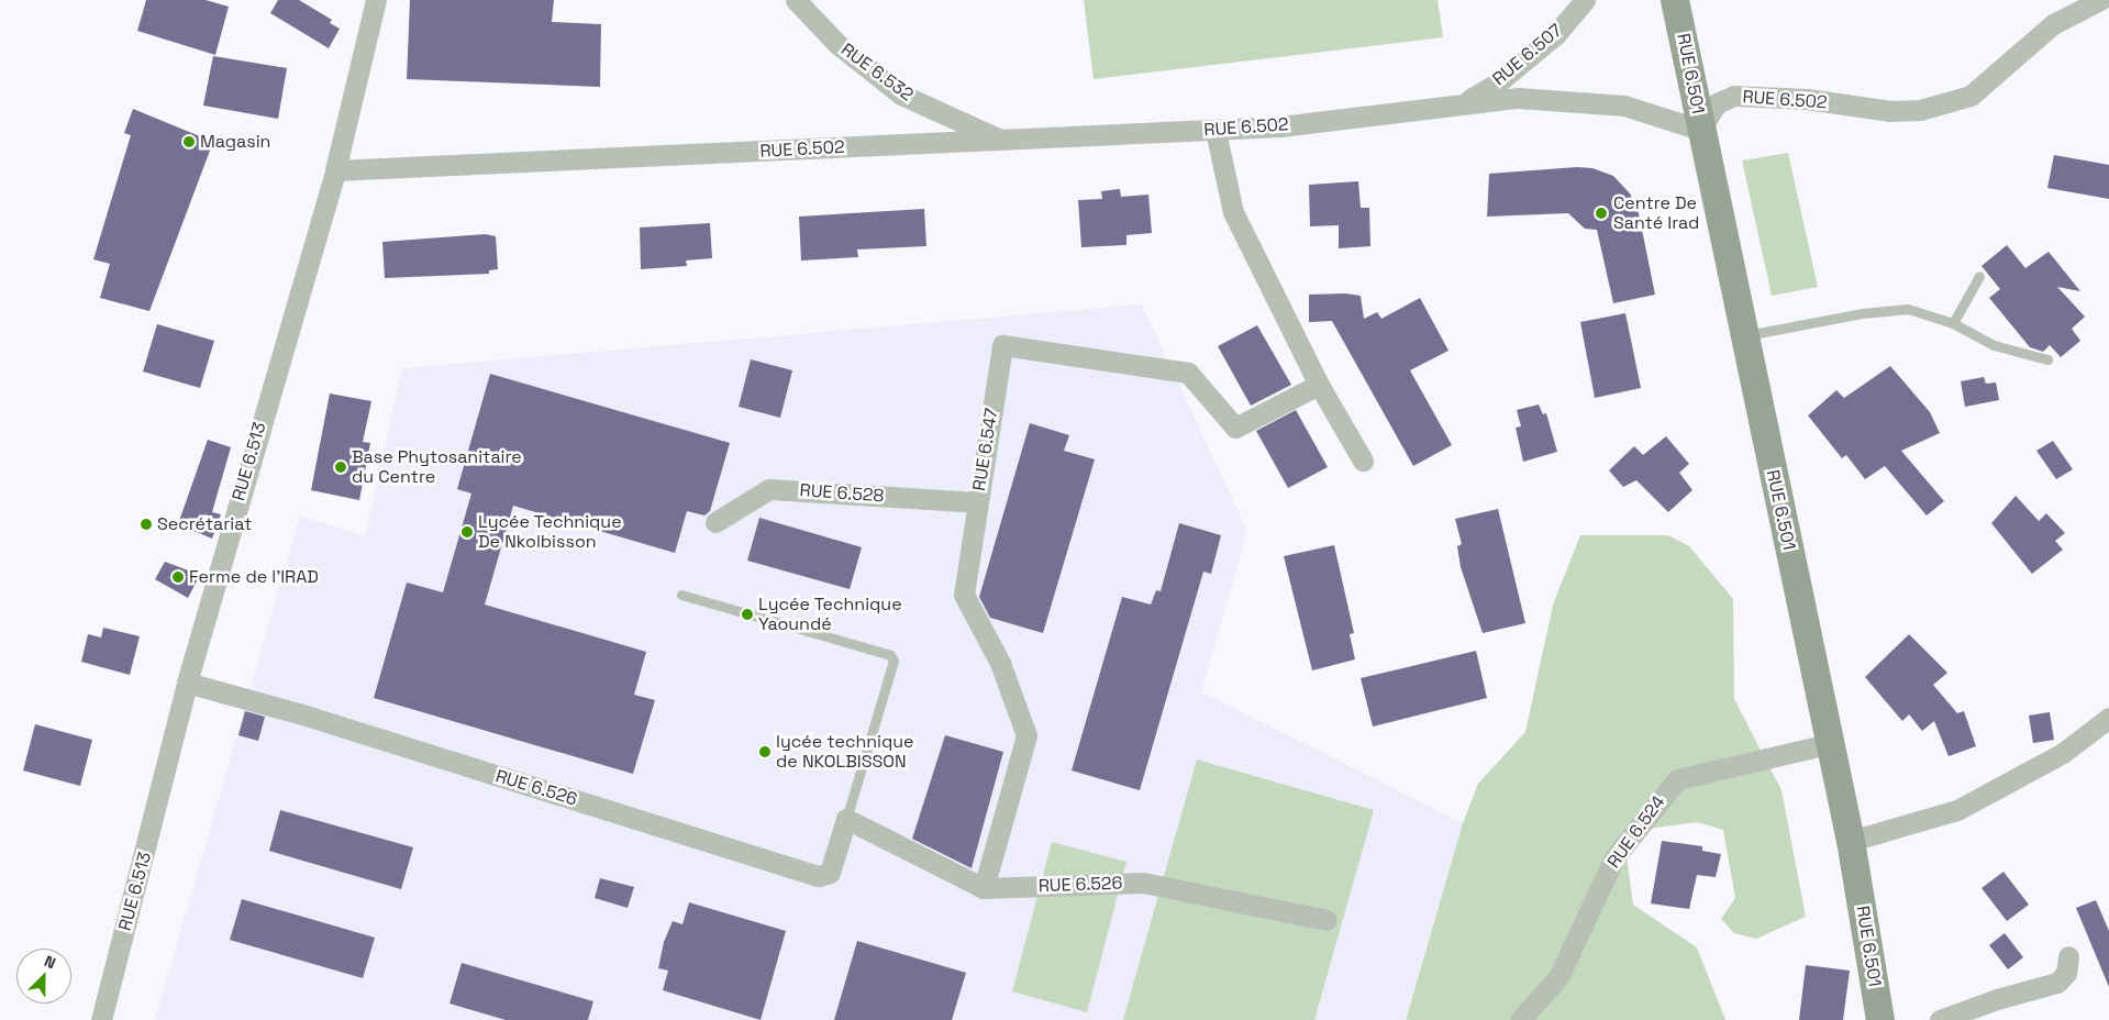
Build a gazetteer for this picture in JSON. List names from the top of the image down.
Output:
{
  "streets": {
    "street": [
      "RUE 6.507",
      "RUE 6.532",
      "RUE 6.501",
      "RUE 6.502",
      "RUE 6.547",
      "RUE 6.513",
      "RUE 6.528",
      "RUE 6.526",
      "RUE 6.524"
    ]
  },
  "crossings": [
    ["RUE 6.507", "RUE 6.502"],
    ["RUE 6.532", "RUE 6.502"],
    ["RUE 6.501", "RUE 6.502"],
    ["RUE 6.501", "RUE 6.524"],
    ["RUE 6.502", "RUE 6.513"],
    ["RUE 6.547", "RUE 6.528"],
    ["RUE 6.547", "RUE 6.526"],
    ["RUE 6.513", "RUE 6.526"]
  ],
  "places": [
    "Magasin",
    "Centre De Santé Irad",
    "Base Phytosanitaire du Centre",
    "Secrétariat",
    "Lycée Technique De Nkolbisson",
    "Ferme de l'IRAD",
    "Lycée Technique Yaoundé",
    "lycée technique de NKOLBISSON"
  ],
  "north": "top right"
}
